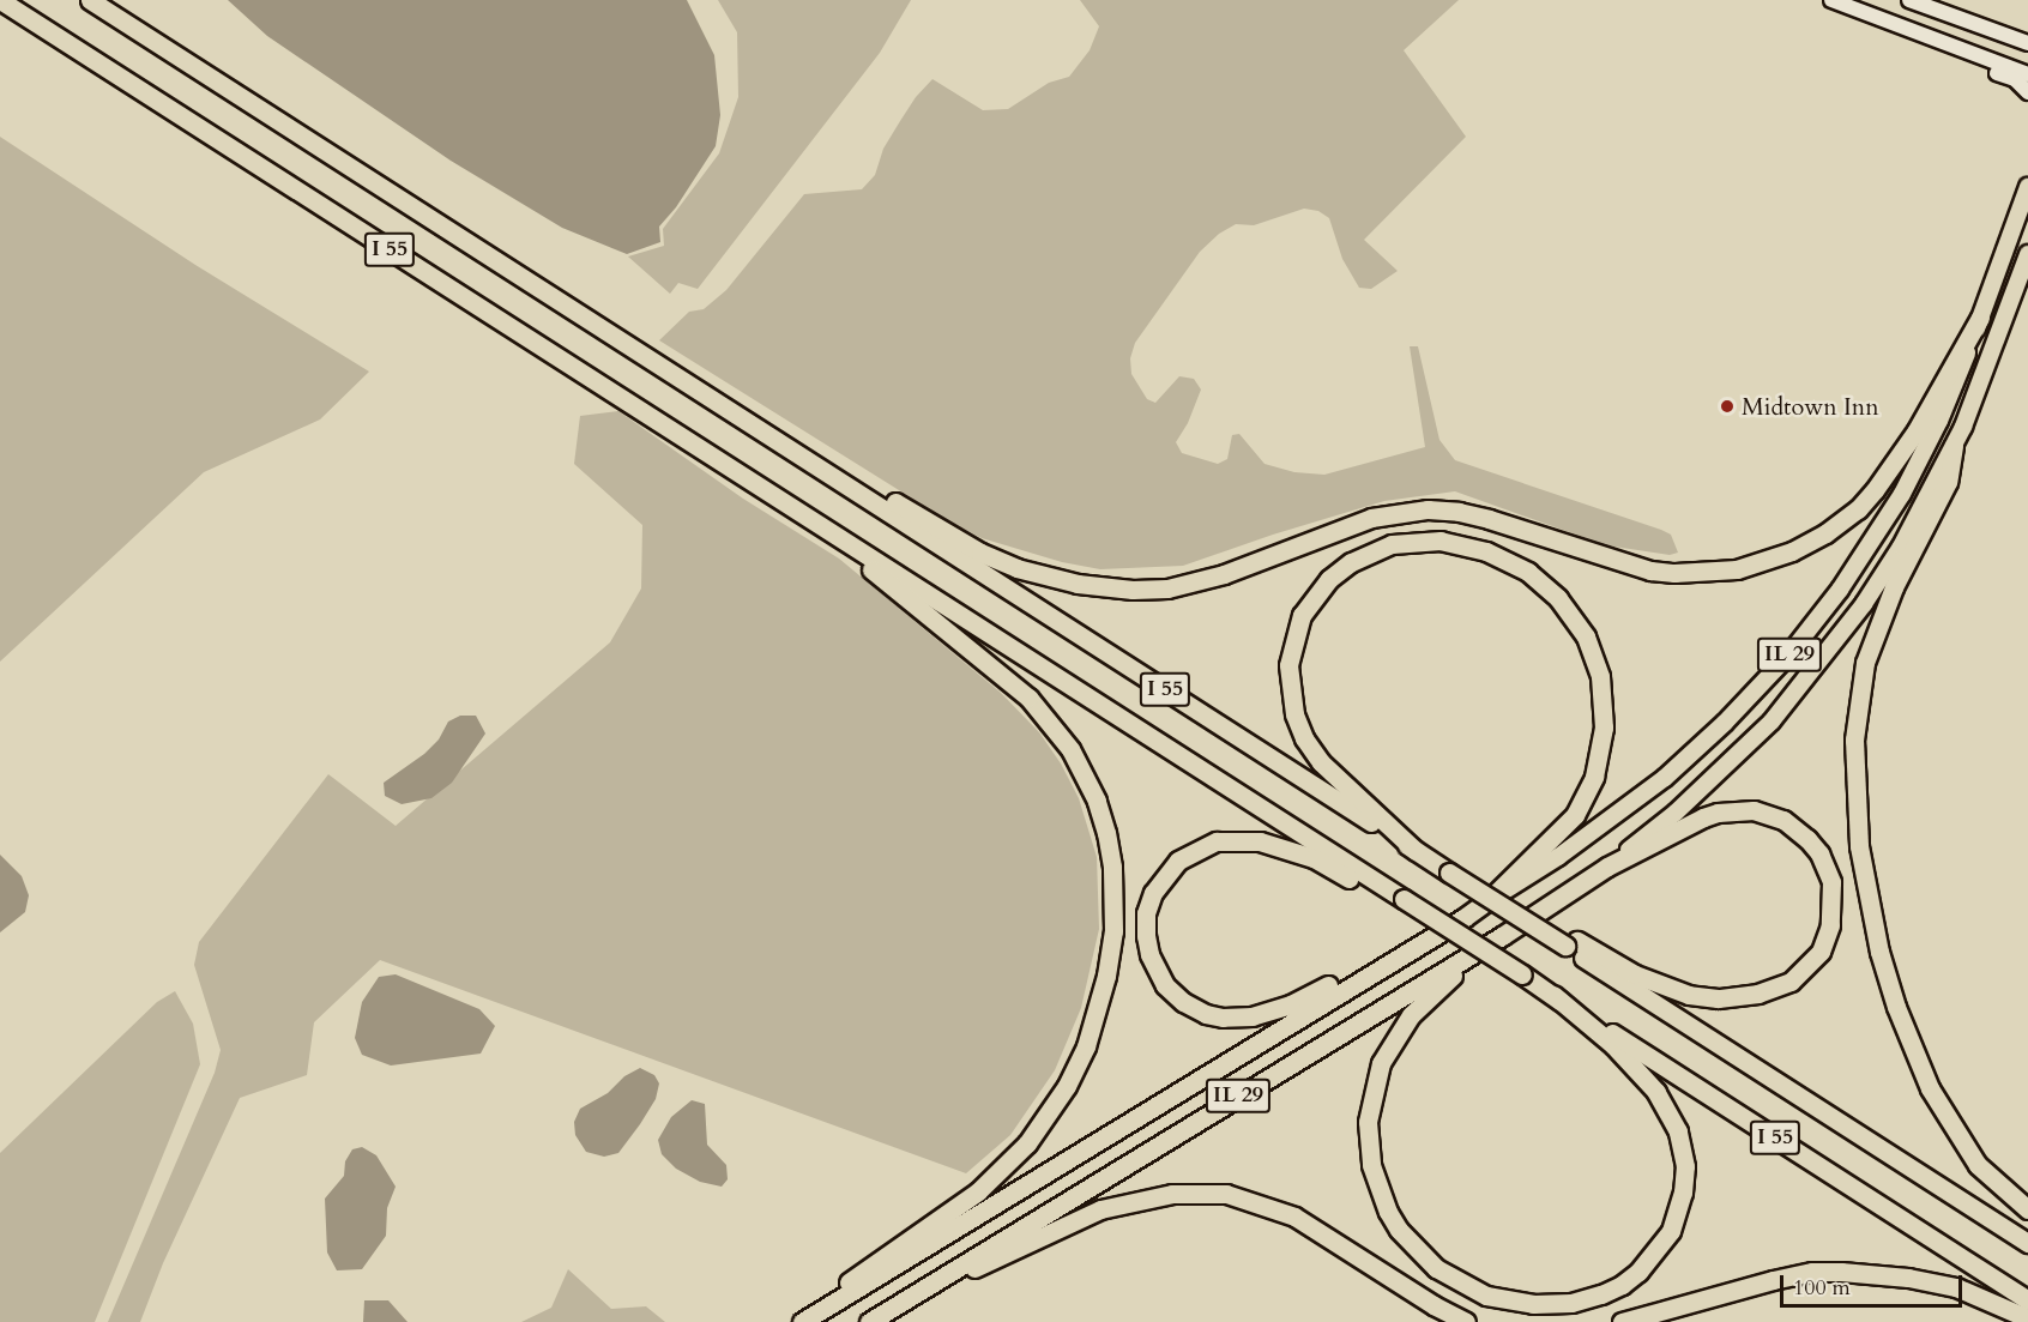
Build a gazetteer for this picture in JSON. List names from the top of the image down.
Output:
{
  "streets": {
    "highway": ["I 55", "IL 29"]
  },
  "places": ["Midtown Inn"],
  "scale_bar": "100 m"
}
